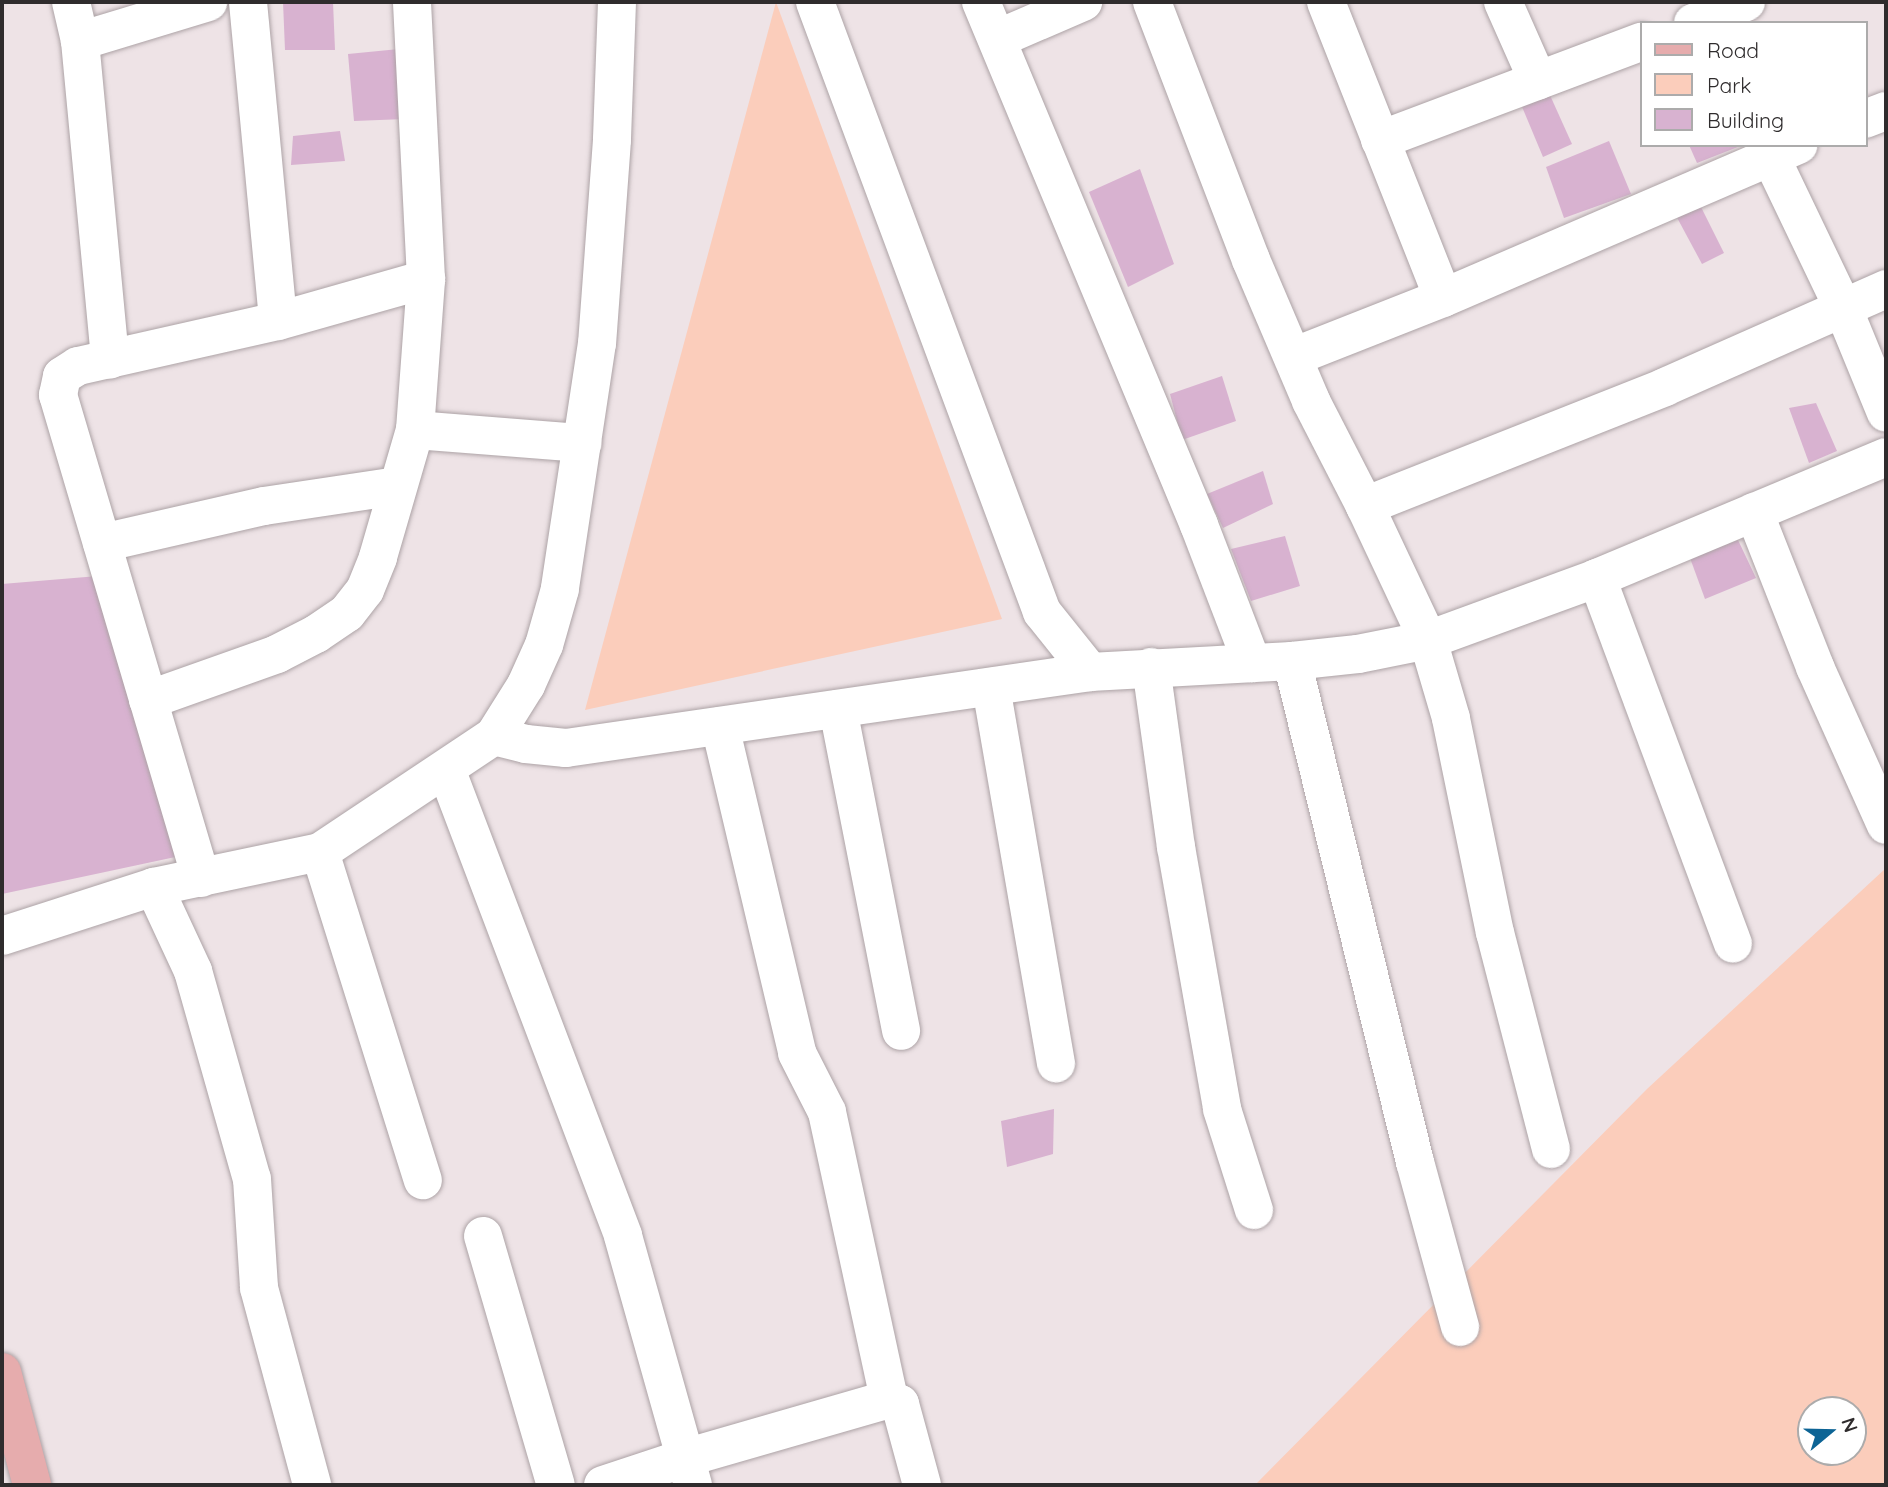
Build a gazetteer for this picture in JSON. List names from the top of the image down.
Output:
{
  "legend": ["Road", "Park", "Building"],
  "north": "right"
}
